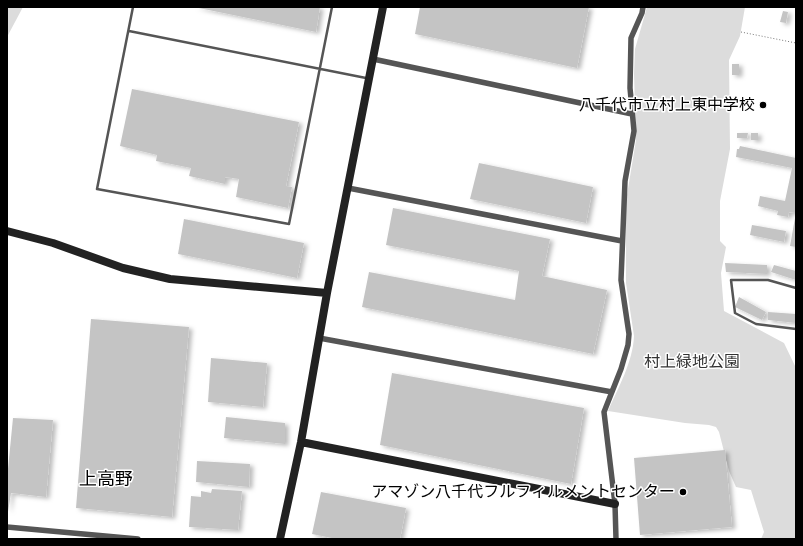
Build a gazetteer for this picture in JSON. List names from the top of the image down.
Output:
{
  "districts": ["上高野"],
  "parks": ["村上緑地公園"],
  "places": ["八千代市立村上東中学校", "アマゾン八千代フルフィルメントセンター"]
}
